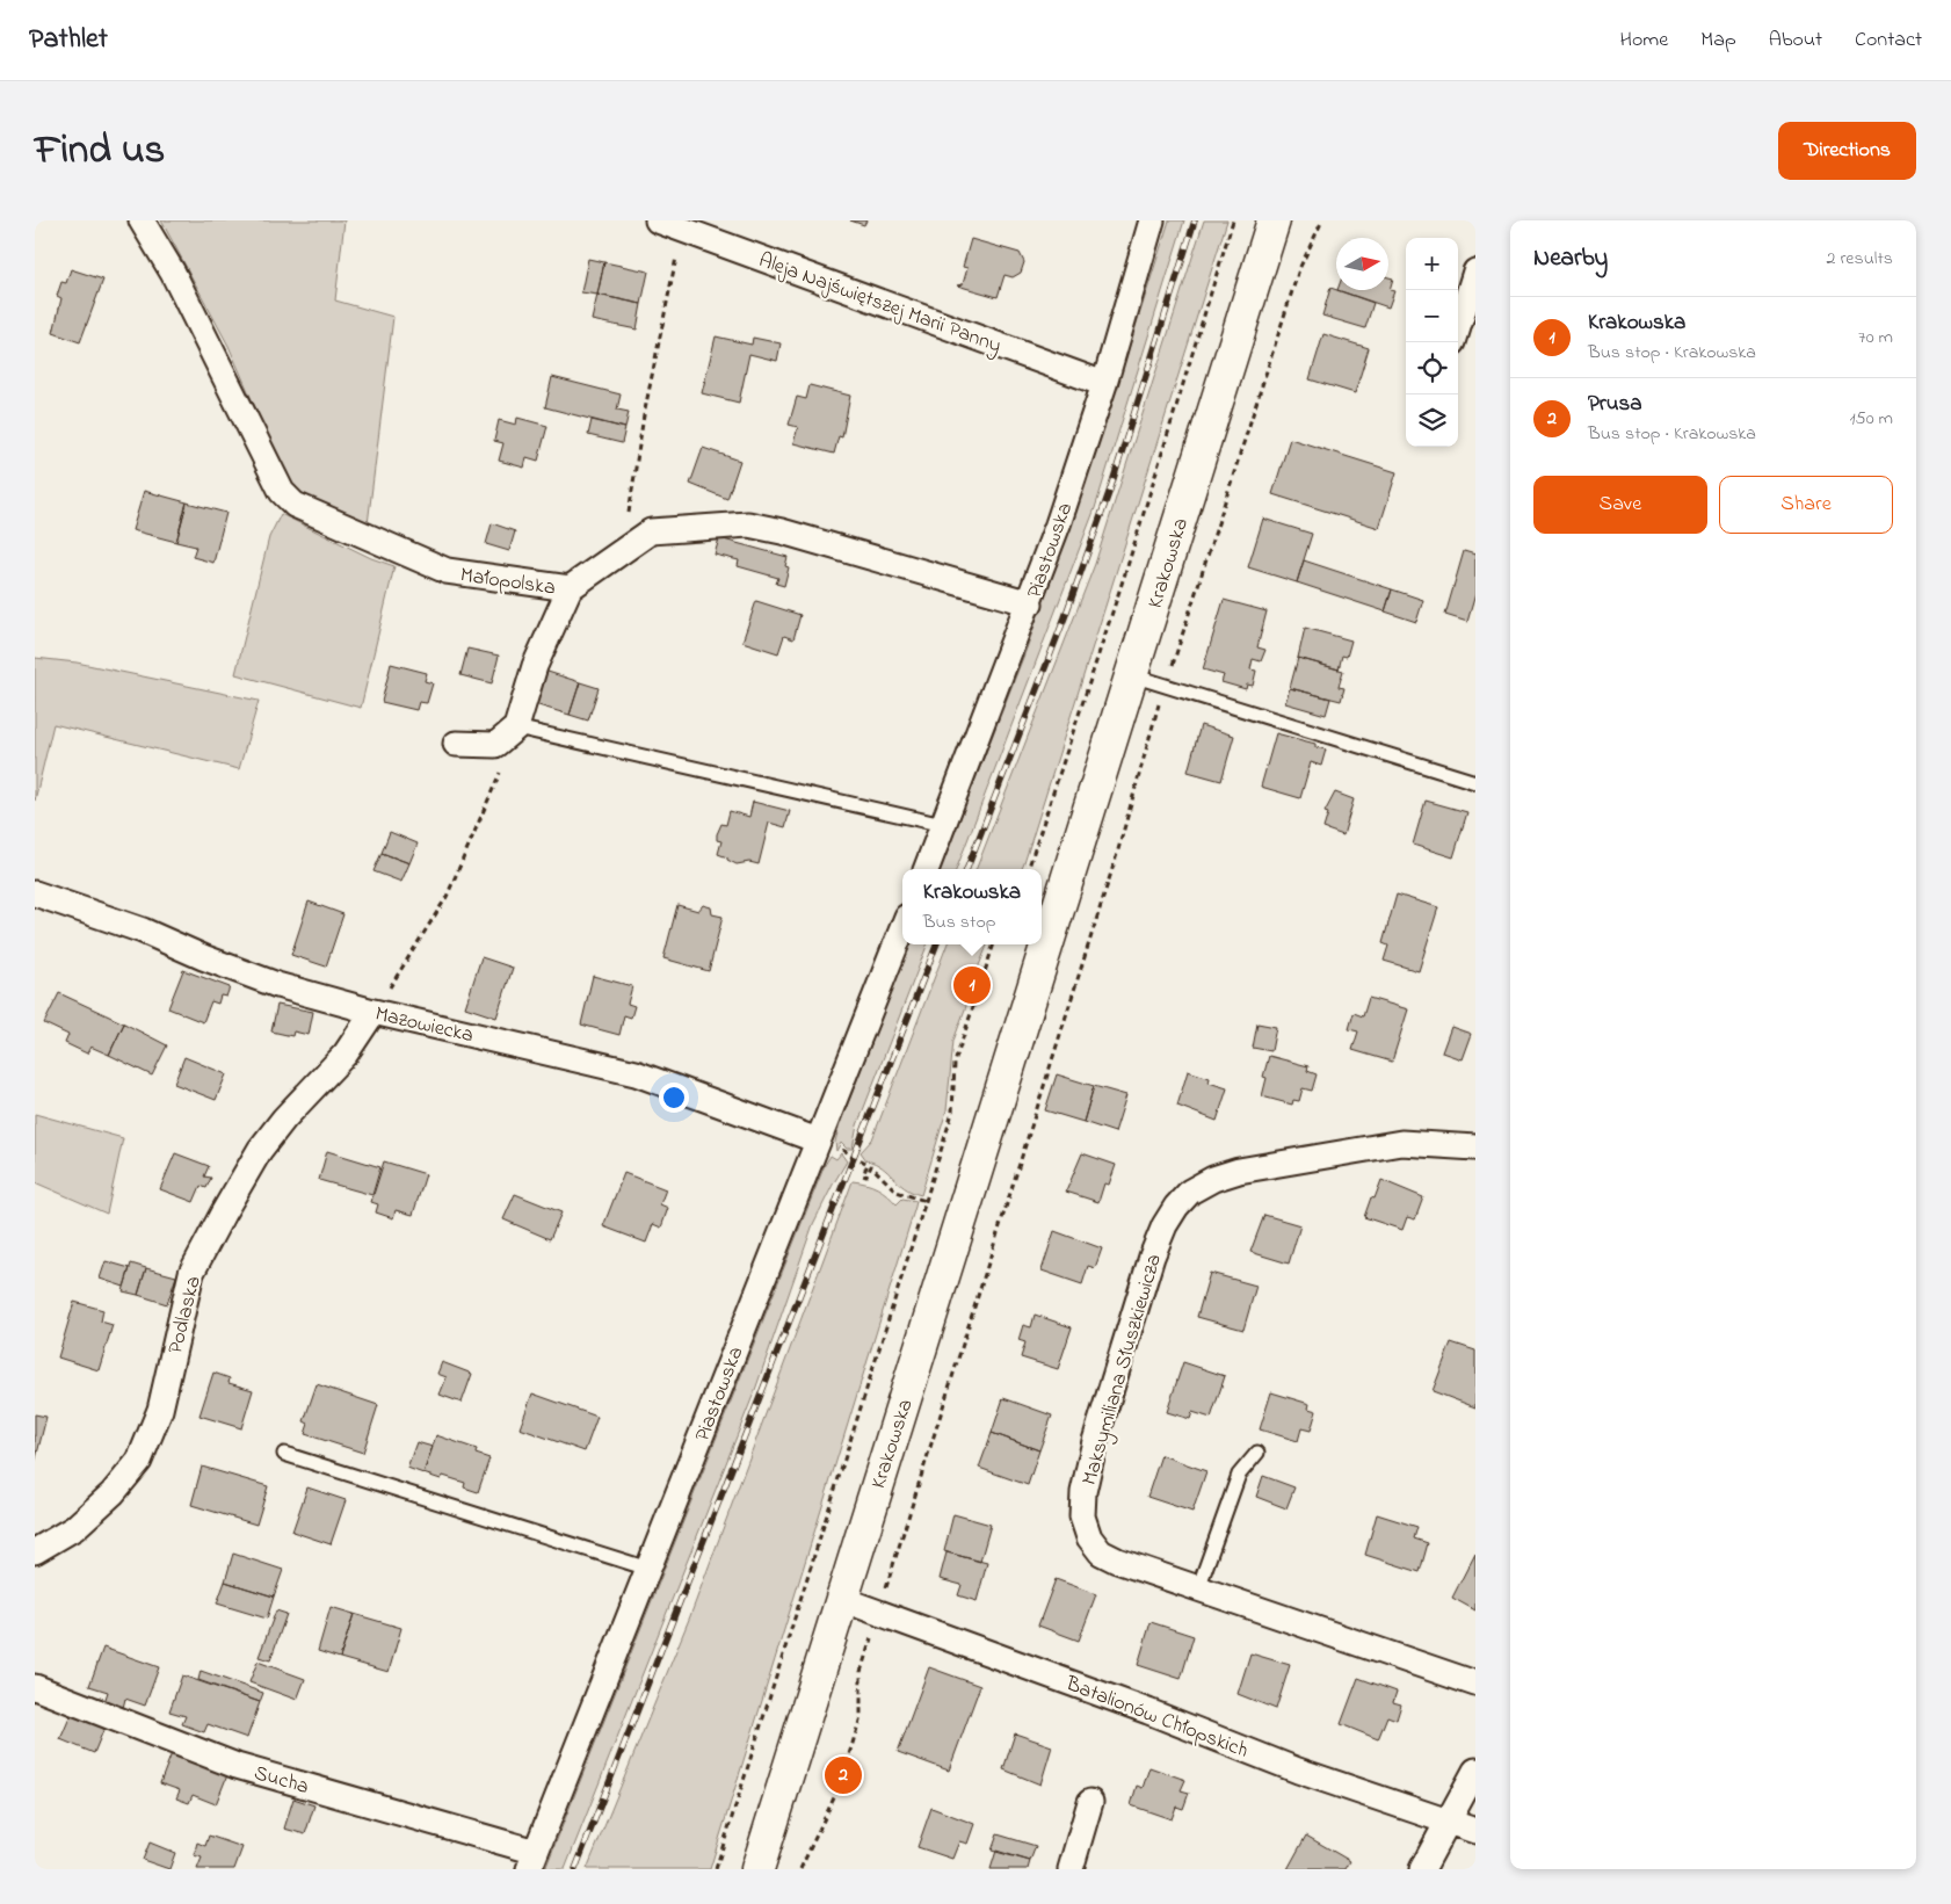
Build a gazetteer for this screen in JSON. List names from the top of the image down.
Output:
{
  "streets": {
    "main road": ["Krakowska"],
    "street": [
      "Aleja Najświętszej Marii Panny",
      "Piastowska",
      "Małopolska",
      "Mazowiecka",
      "Podlaska",
      "Maksymiliana Słuszkiewicza",
      "Batalionów Chłopskich",
      "Sucha"
    ]
  },
  "crossings": [
    ["Aleja Najświętszej Marii Panny", "Piastowska"],
    ["Piastowska", "Małopolska"],
    ["Piastowska", "Mazowiecka"],
    ["Piastowska", "Sucha"],
    ["Krakowska", "Batalionów Chłopskich"],
    ["Mazowiecka", "Podlaska"]
  ],
  "north": "right",
  "page": {
    "header": "Pathlet",
    "nav": [
      "Home",
      "Map",
      "About",
      "Contact"
    ],
    "title": "Find us",
    "buttons": [
      "Directions",
      ["Save", "Share"]
    ],
    "heading": ["Nearby", "2 results"],
    "map_buttons": ["+", "−"],
    "list": [
      {
        "mark": "1",
        "name": "Krakowska",
        "note": "Bus stop · Krakowska",
        "value": "70 m"
      },
      {
        "mark": "2",
        "name": "Prusa",
        "note": "Bus stop · Krakowska",
        "value": "150 m"
      }
    ],
    "popup": ["Krakowska", "Bus stop"],
    "pins": ["1", "2"]
  }
}
